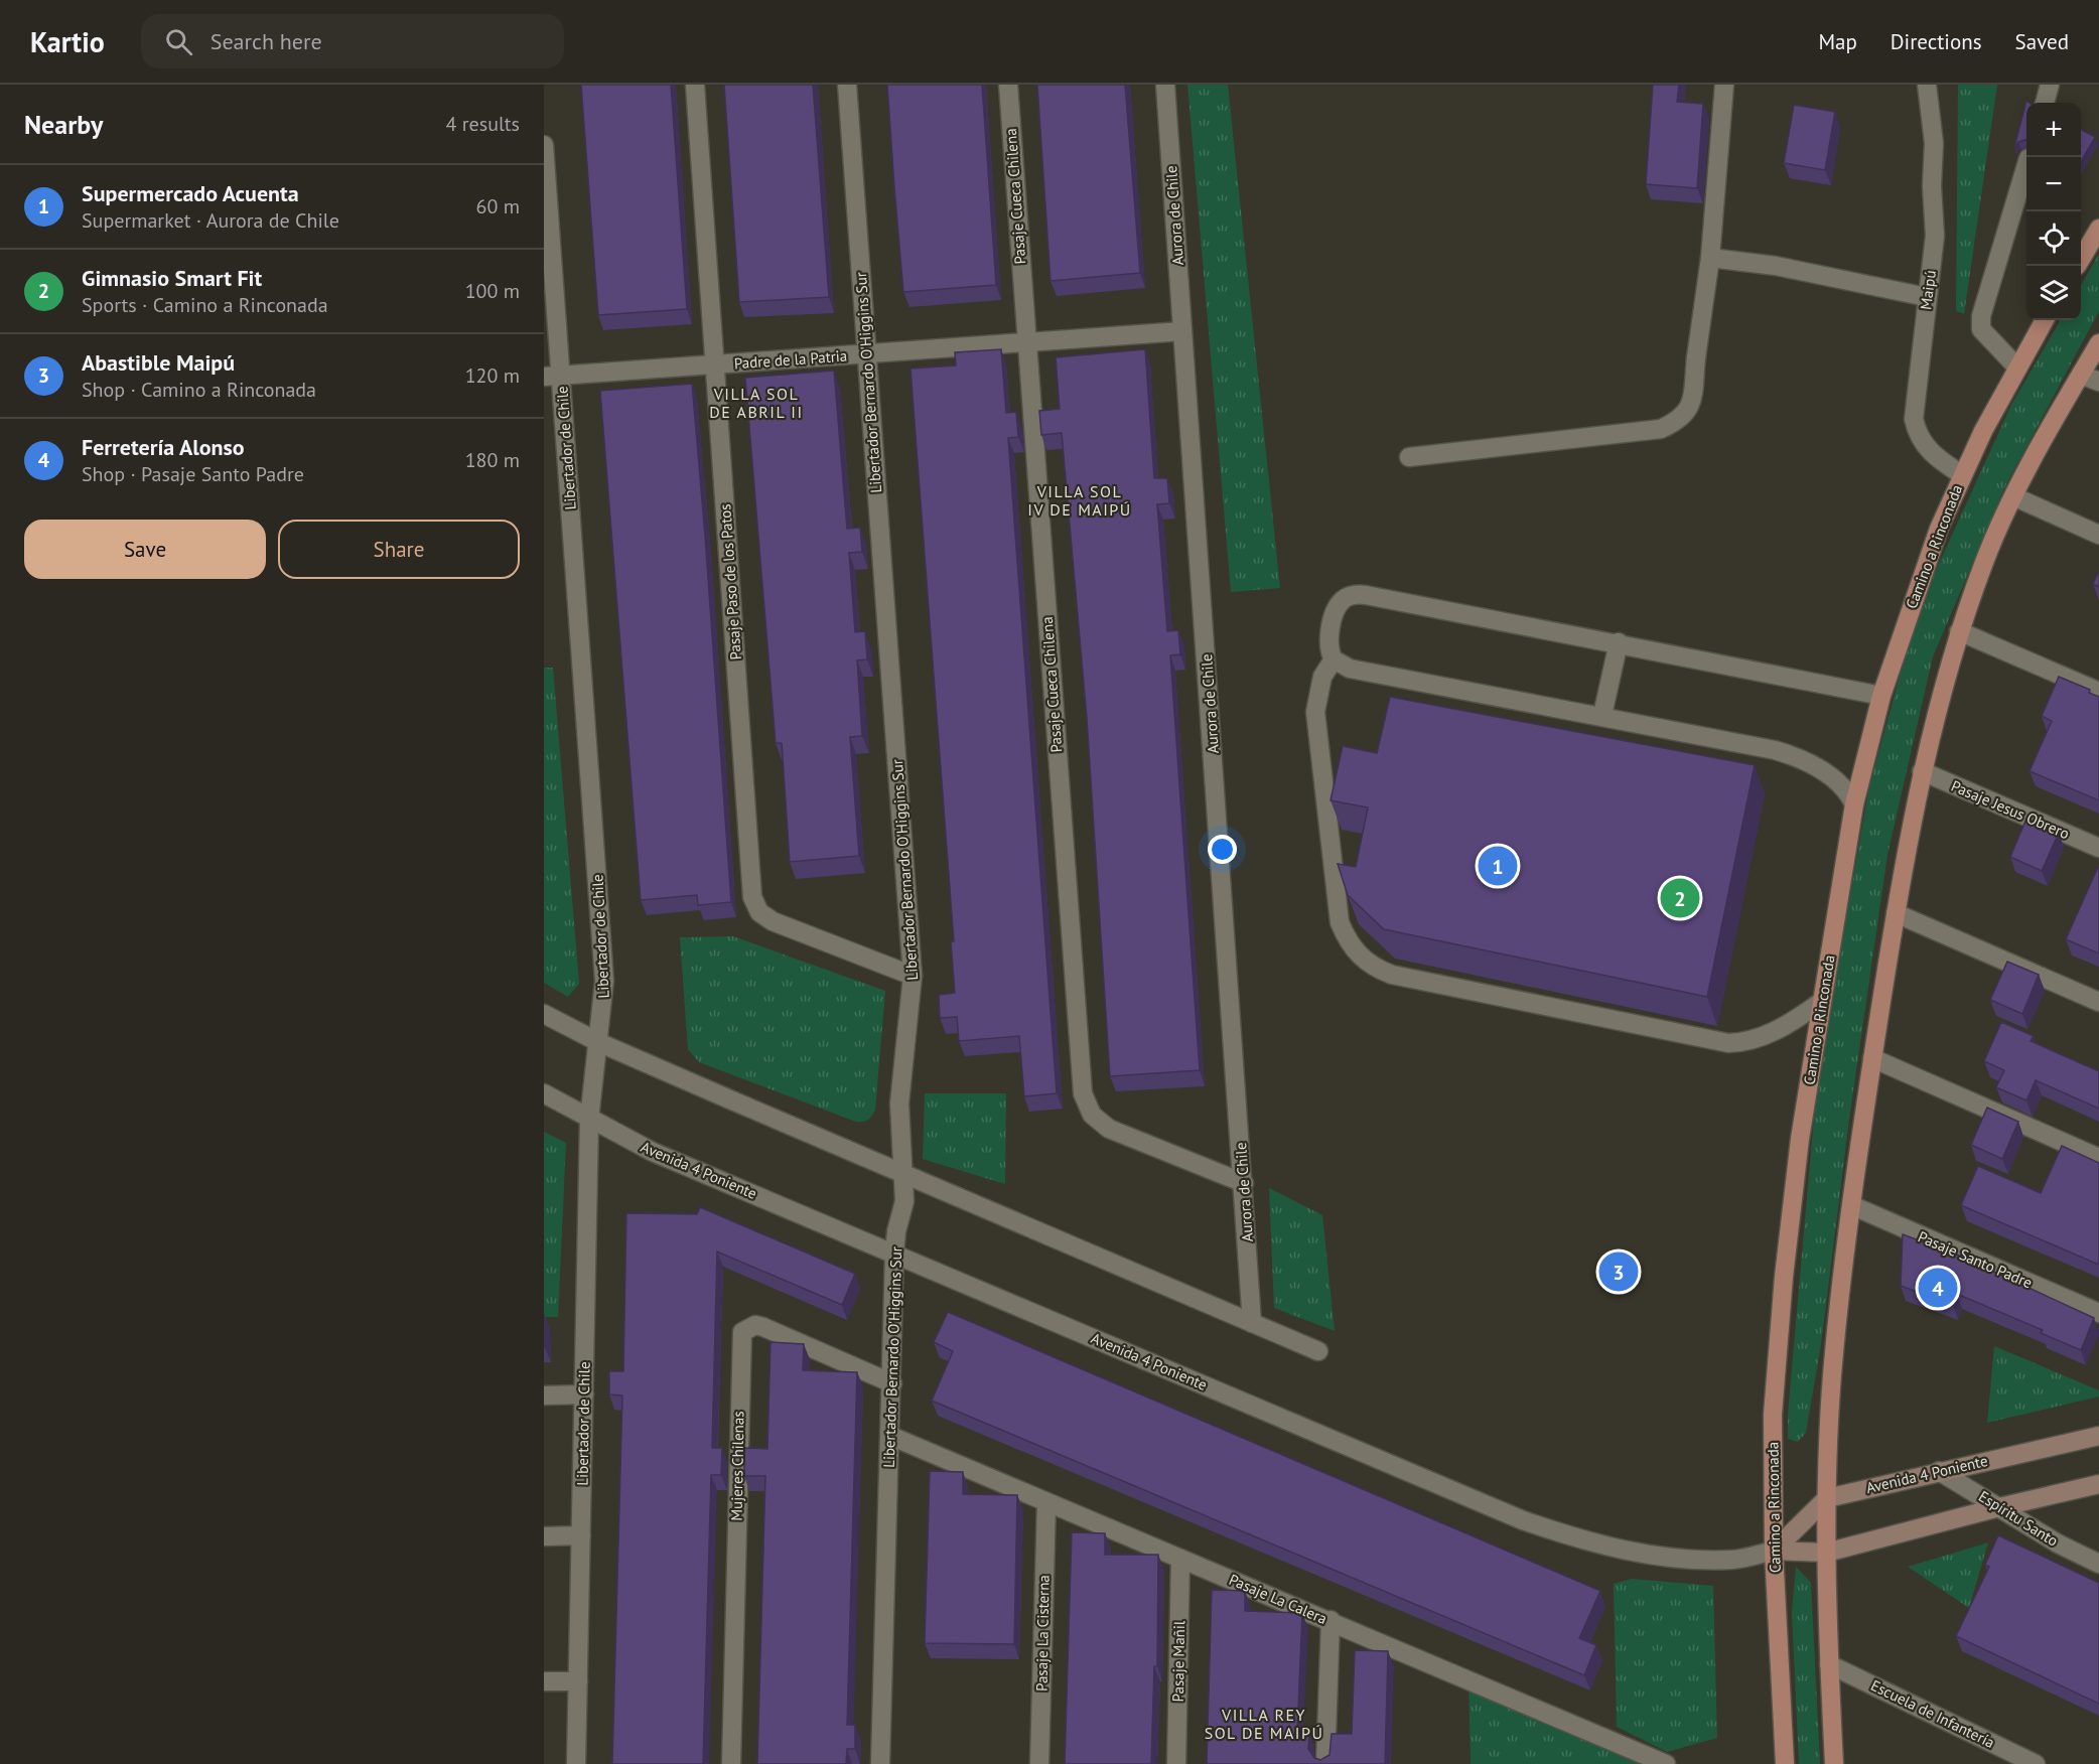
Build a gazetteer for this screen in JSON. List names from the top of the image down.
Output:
{
  "streets": {
    "main road": ["Camino a Rinconada"],
    "street": [
      "Pasaje Cueca Chilena",
      "Aurora de Chile",
      "Maipú",
      "Padre de la Patria",
      "Libertador Bernardo O'Higgins Sur",
      "Libertador de Chile",
      "Pasaje Paso de los Patos",
      "Pasaje Jesus Obrero",
      "Avenida 4 Poniente",
      "Pasaje Santo Padre",
      "Mujeres Chilenas",
      "Espíritu Santo",
      "Pasaje La Calera",
      "Pasaje La Cisterna",
      "Pasaje Mañil",
      "Escuela de Infantería"
    ]
  },
  "crossings": [
    ["Pasaje Cueca Chilena", "Aurora de Chile"],
    ["Pasaje Cueca Chilena", "Padre de la Patria"],
    ["Aurora de Chile", "Padre de la Patria"],
    ["Maipú", "Camino a Rinconada"],
    ["Padre de la Patria", "Libertador Bernardo O'Higgins Sur"],
    ["Padre de la Patria", "Libertador de Chile"],
    ["Padre de la Patria", "Pasaje Paso de los Patos"],
    ["Libertador Bernardo O'Higgins Sur", "Pasaje Paso de los Patos"],
    ["Libertador Bernardo O'Higgins Sur", "Avenida 4 Poniente"],
    ["Libertador Bernardo O'Higgins Sur", "Mujeres Chilenas"],
    ["Libertador Bernardo O'Higgins Sur", "Pasaje La Calera"],
    ["Libertador de Chile", "Avenida 4 Poniente"],
    ["Camino a Rinconada", "Avenida 4 Poniente"],
    ["Avenida 4 Poniente", "Espíritu Santo"],
    ["Pasaje La Calera", "Pasaje La Cisterna"],
    ["Pasaje La Calera", "Pasaje Mañil"]
  ],
  "districts": ["VILLA SOL DE ABRIL II", "VILLA SOL IV DE MAIPÚ", "VILLA REY SOL DE MAIPÚ"],
  "page": {
    "header": "Kartio",
    "search": "Search here",
    "nav": ["Map", "Directions", "Saved"],
    "heading": ["Nearby", "4 results"],
    "map_buttons": ["+", "−"],
    "list": [
      {
        "mark": "1",
        "name": "Supermercado Acuenta",
        "note": "Supermarket · Aurora de Chile",
        "value": "60 m"
      },
      {
        "mark": "2",
        "name": "Gimnasio Smart Fit",
        "note": "Sports · Camino a Rinconada",
        "value": "100 m"
      },
      {
        "mark": "3",
        "name": "Abastible Maipú",
        "note": "Shop · Camino a Rinconada",
        "value": "120 m"
      },
      {
        "mark": "4",
        "name": "Ferretería Alonso",
        "note": "Shop · Pasaje Santo Padre",
        "value": "180 m"
      }
    ],
    "buttons": ["Save", "Share"],
    "pins": [
      "1",
      "2",
      "3",
      "4"
    ]
  }
}
